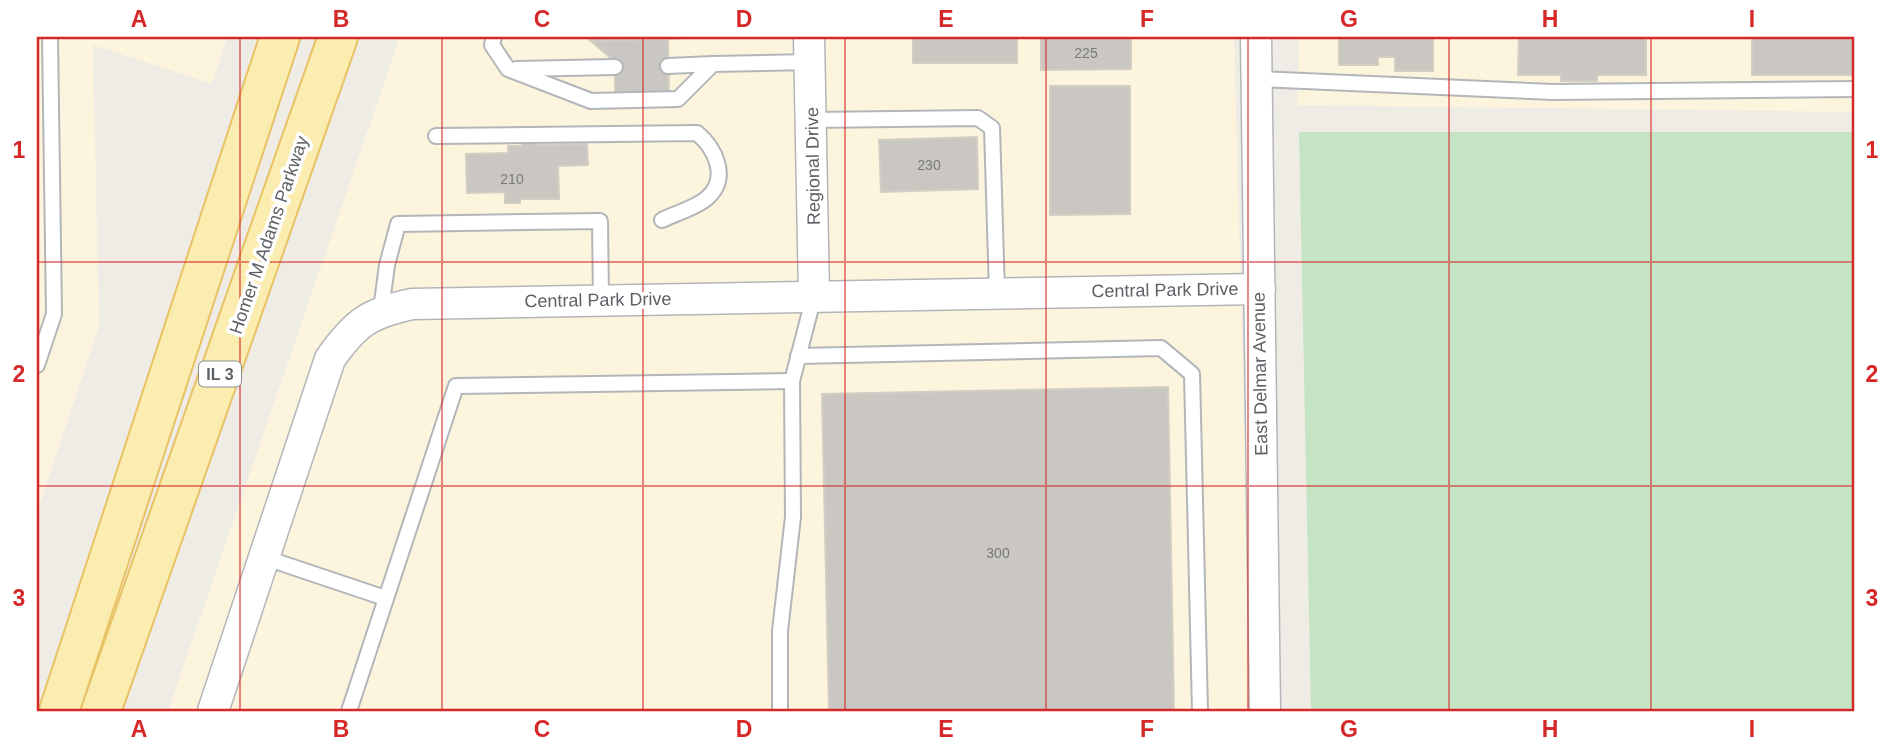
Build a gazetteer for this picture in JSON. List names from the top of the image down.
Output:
{
  "streets": {
    "main road": ["Homer M Adams Parkway", "IL 3"],
    "street": ["Regional Drive", "Central Park Drive", "East Delmar Avenue"]
  },
  "crossings": [
    ["Regional Drive", "Central Park Drive"],
    ["Central Park Drive", "East Delmar Avenue"]
  ],
  "house_numbers": [
    "225",
    "230",
    "210",
    "300"
  ],
  "grid": {
    "columns": [
      "A",
      "B",
      "C",
      "D",
      "E",
      "F",
      "G",
      "H",
      "I"
    ],
    "rows": ["1", "2", "3"]
  }
}
